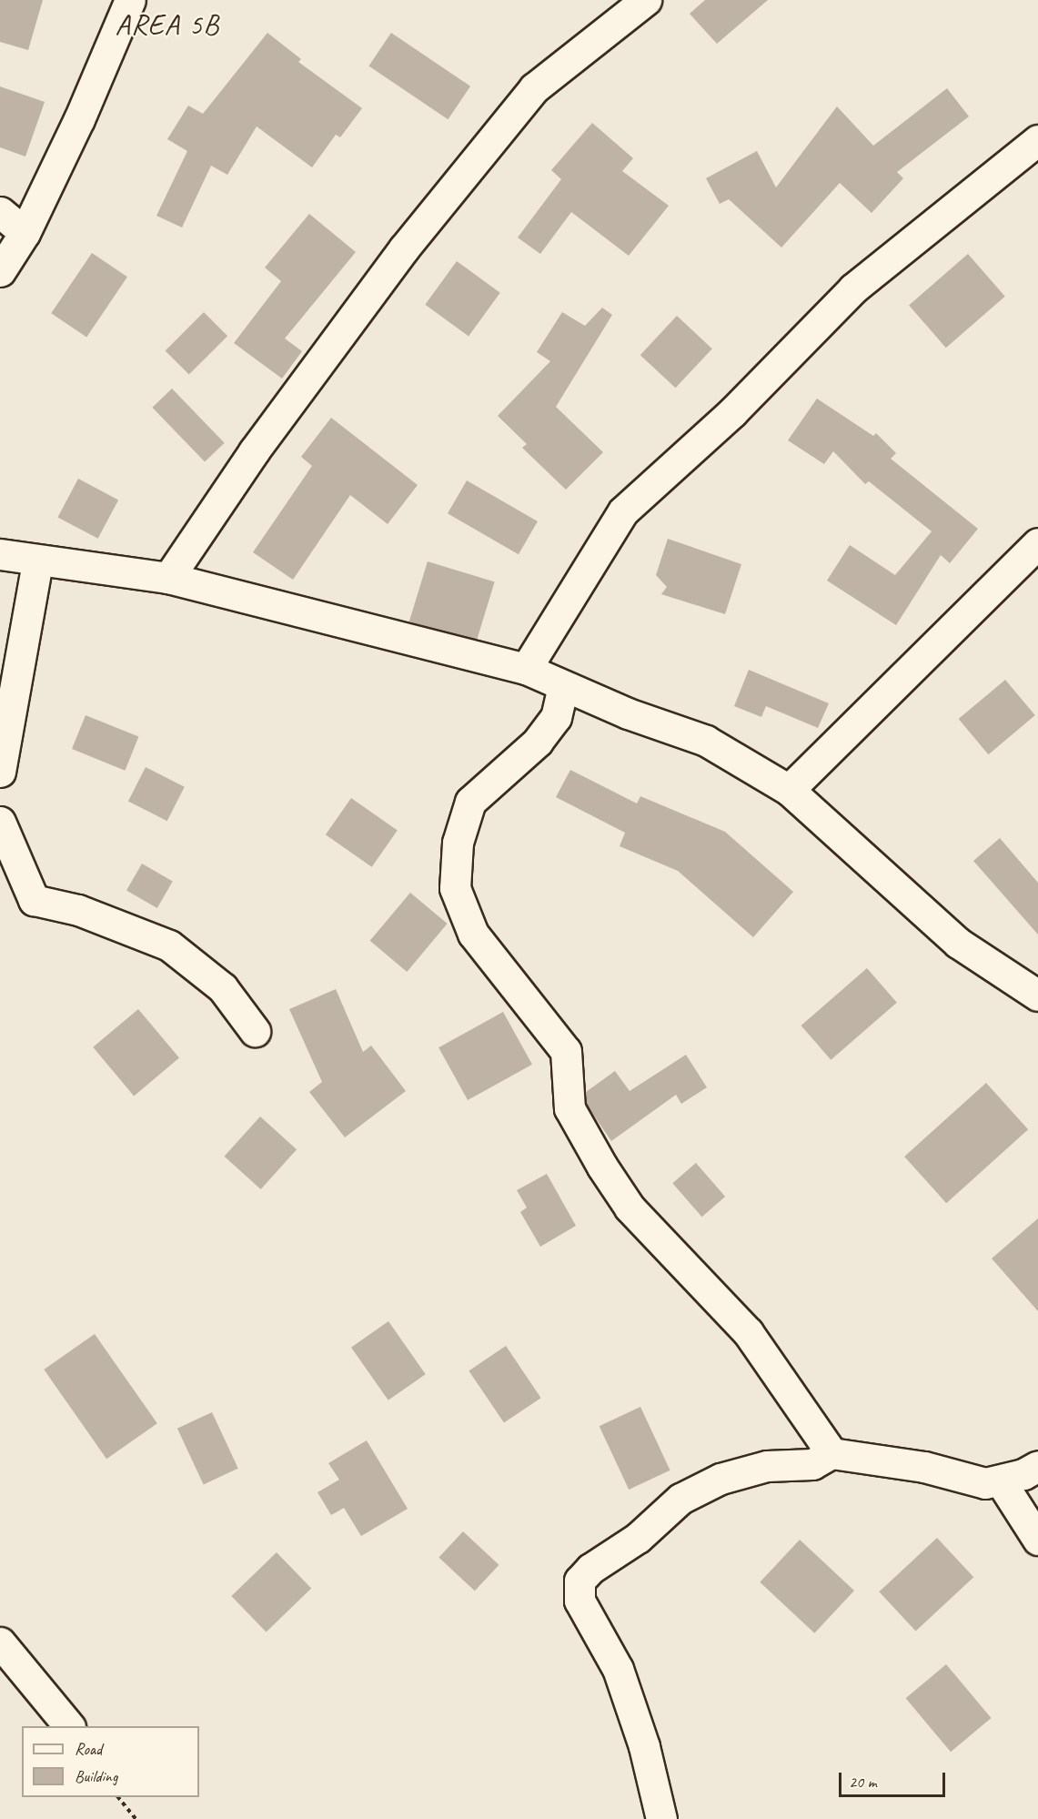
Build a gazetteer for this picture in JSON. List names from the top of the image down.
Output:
{
  "districts": ["AREA 5B"],
  "legend": ["Road", "Building"],
  "scale_bar": "20 m"
}
